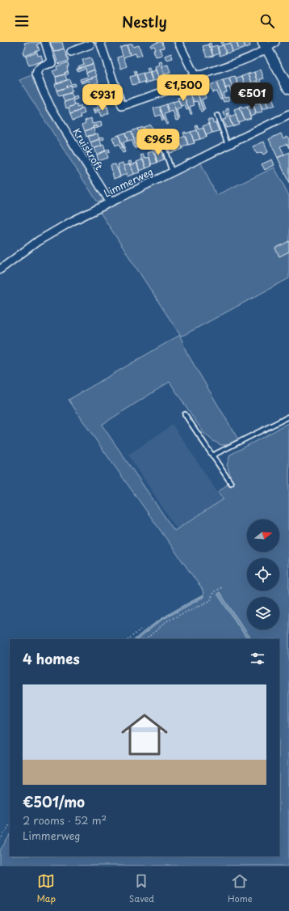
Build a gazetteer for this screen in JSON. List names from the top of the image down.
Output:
{
  "streets": {
    "street": ["Kruiskroft", "Limmerweg"]
  },
  "crossings": [
    ["Kruiskroft", "Limmerweg"]
  ],
  "north": "right",
  "page": {
    "header": "Nestly",
    "price": [
      "€1,500",
      "€501",
      "€931",
      "€965"
    ],
    "heading": "4 homes",
    "list": [
      {
        "name": "€501/mo",
        "note": "2 rooms · 52 m² · Limmerweg"
      }
    ],
    "tabs": ["Map", "Saved", "Home"]
  }
}
